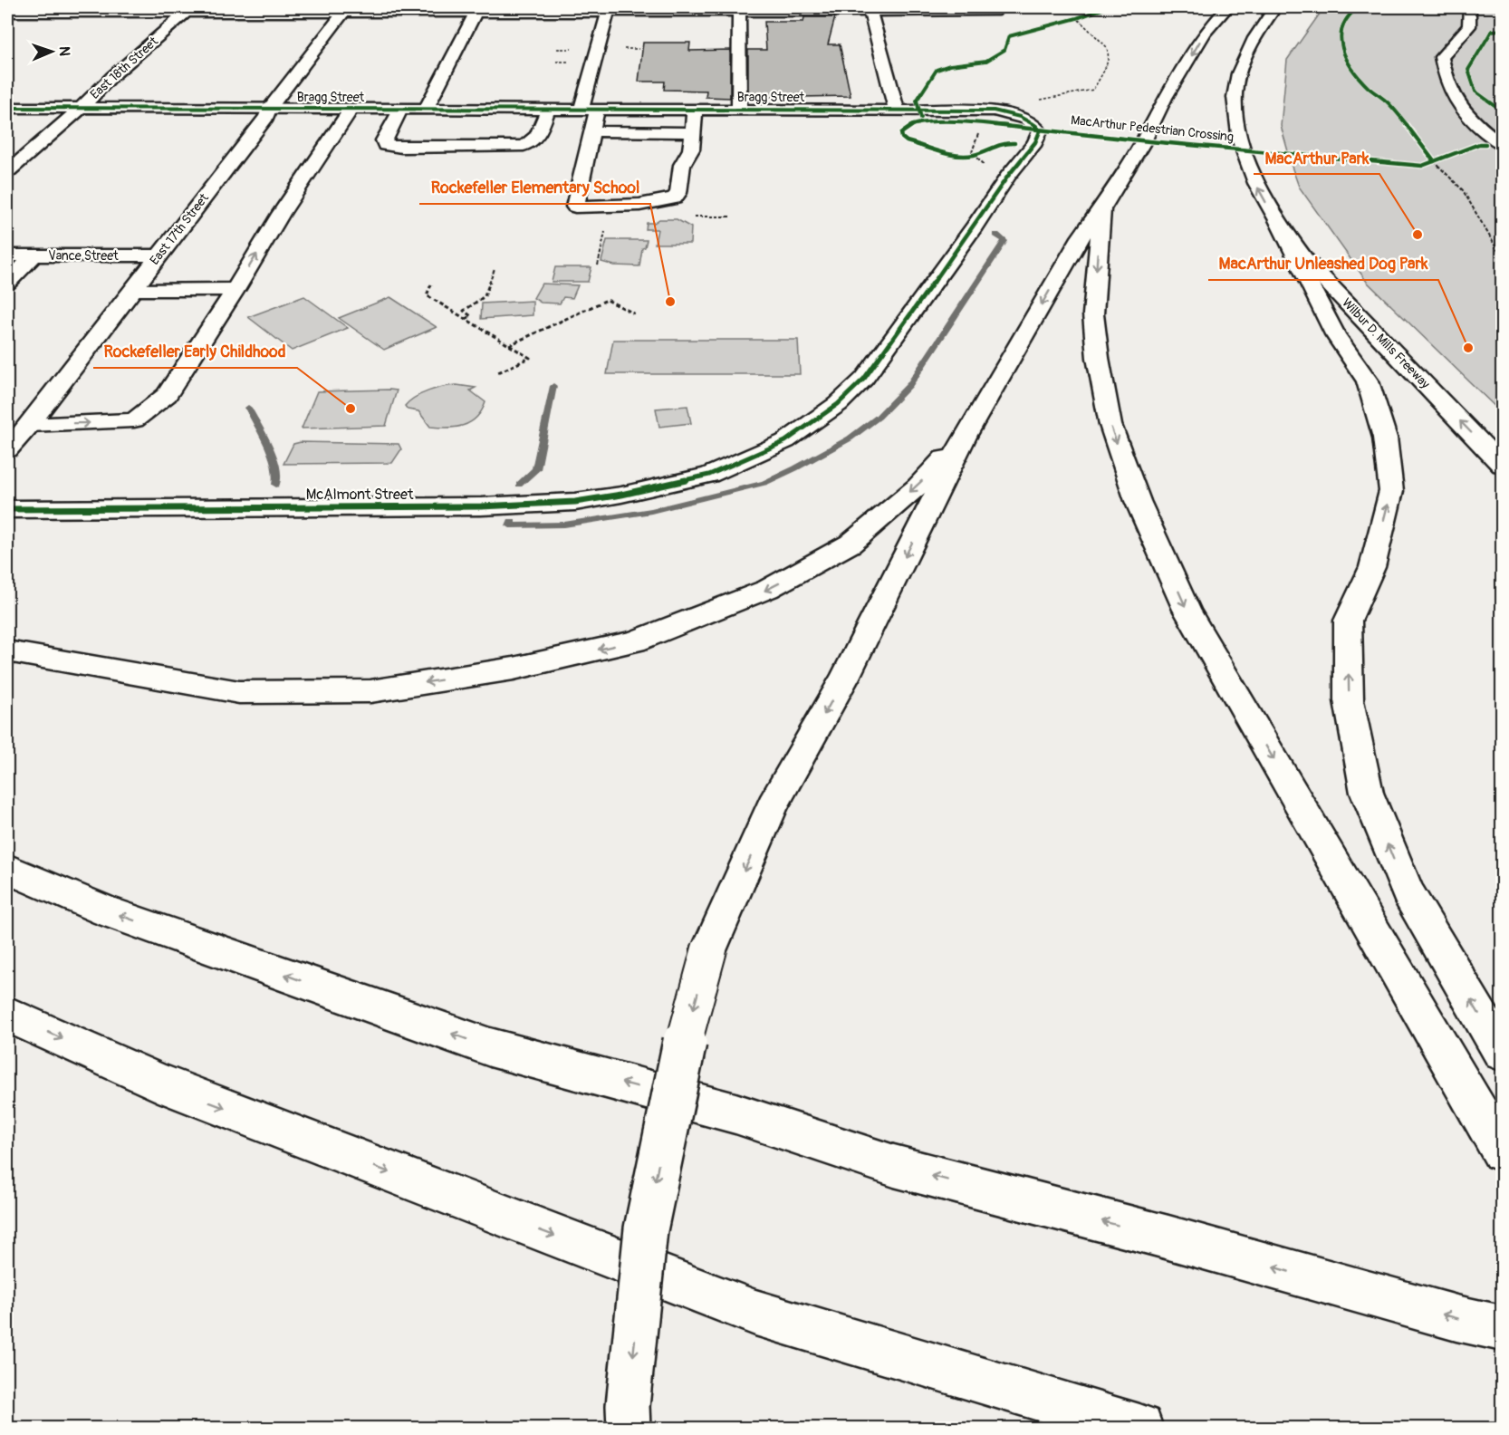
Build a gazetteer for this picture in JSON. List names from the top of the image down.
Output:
{
  "streets": {
    "main road": [
      "East 18th Street",
      "Bragg Street",
      "East 17th Street",
      "Vance Street",
      "Wilbur D. Mills Freeway",
      "McAlmont Street"
    ],
    "cycle path": ["MacArthur Pedestrian Crossing"]
  },
  "crossings": [
    ["East 18th Street", "Bragg Street"],
    ["Bragg Street", "East 17th Street"],
    ["Bragg Street", "McAlmont Street"],
    ["East 17th Street", "Vance Street"]
  ],
  "places": [
    "MacArthur Park",
    "Rockefeller Elementary School",
    "MacArthur Unleashed Dog Park",
    "Rockefeller Early Childhood"
  ],
  "north": "right"
}
